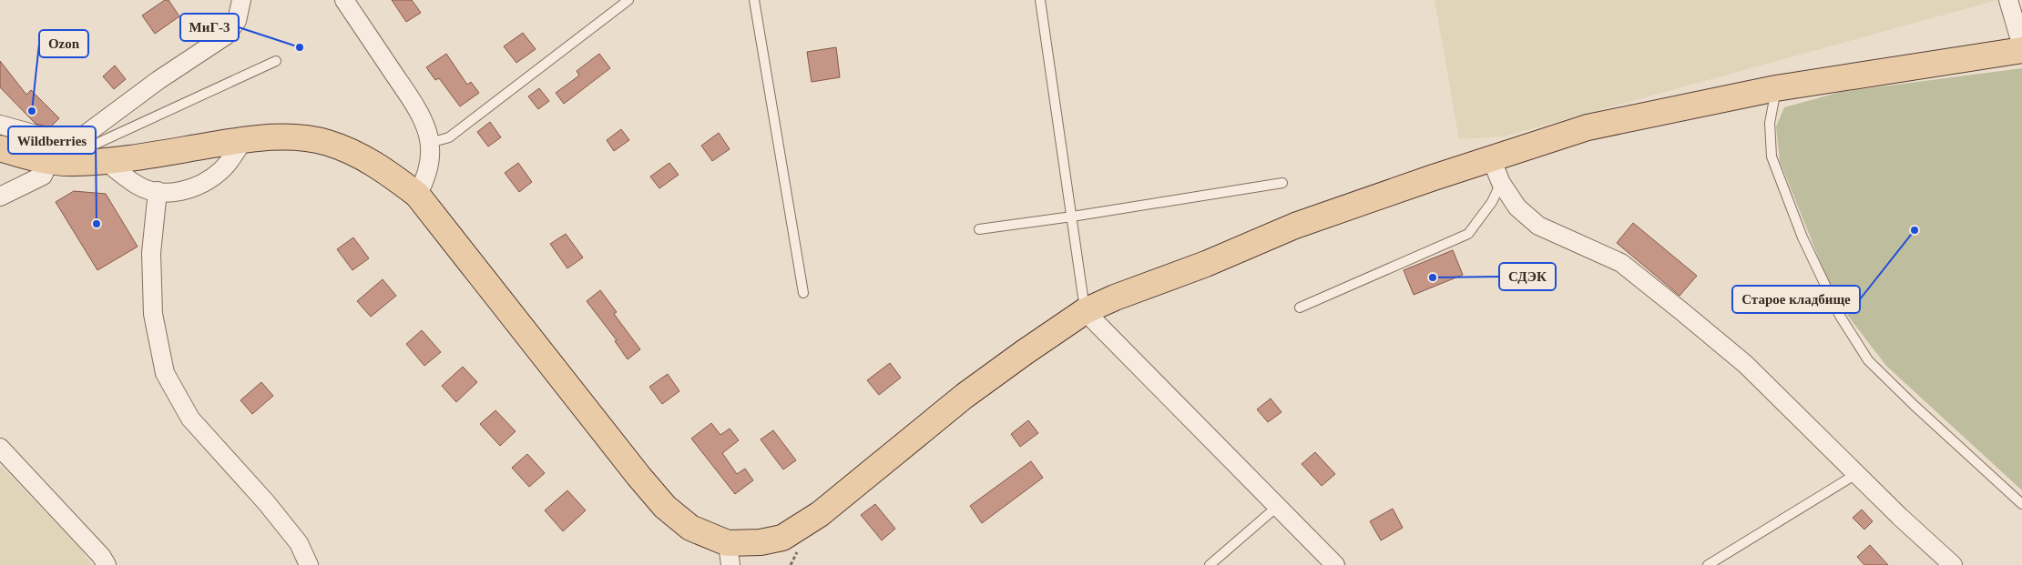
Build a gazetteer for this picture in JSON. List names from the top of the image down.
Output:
{
  "places": [
    "МиГ-3",
    "Ozon",
    "Wildberries",
    "Старое кладбище",
    "СДЭК"
  ]
}
